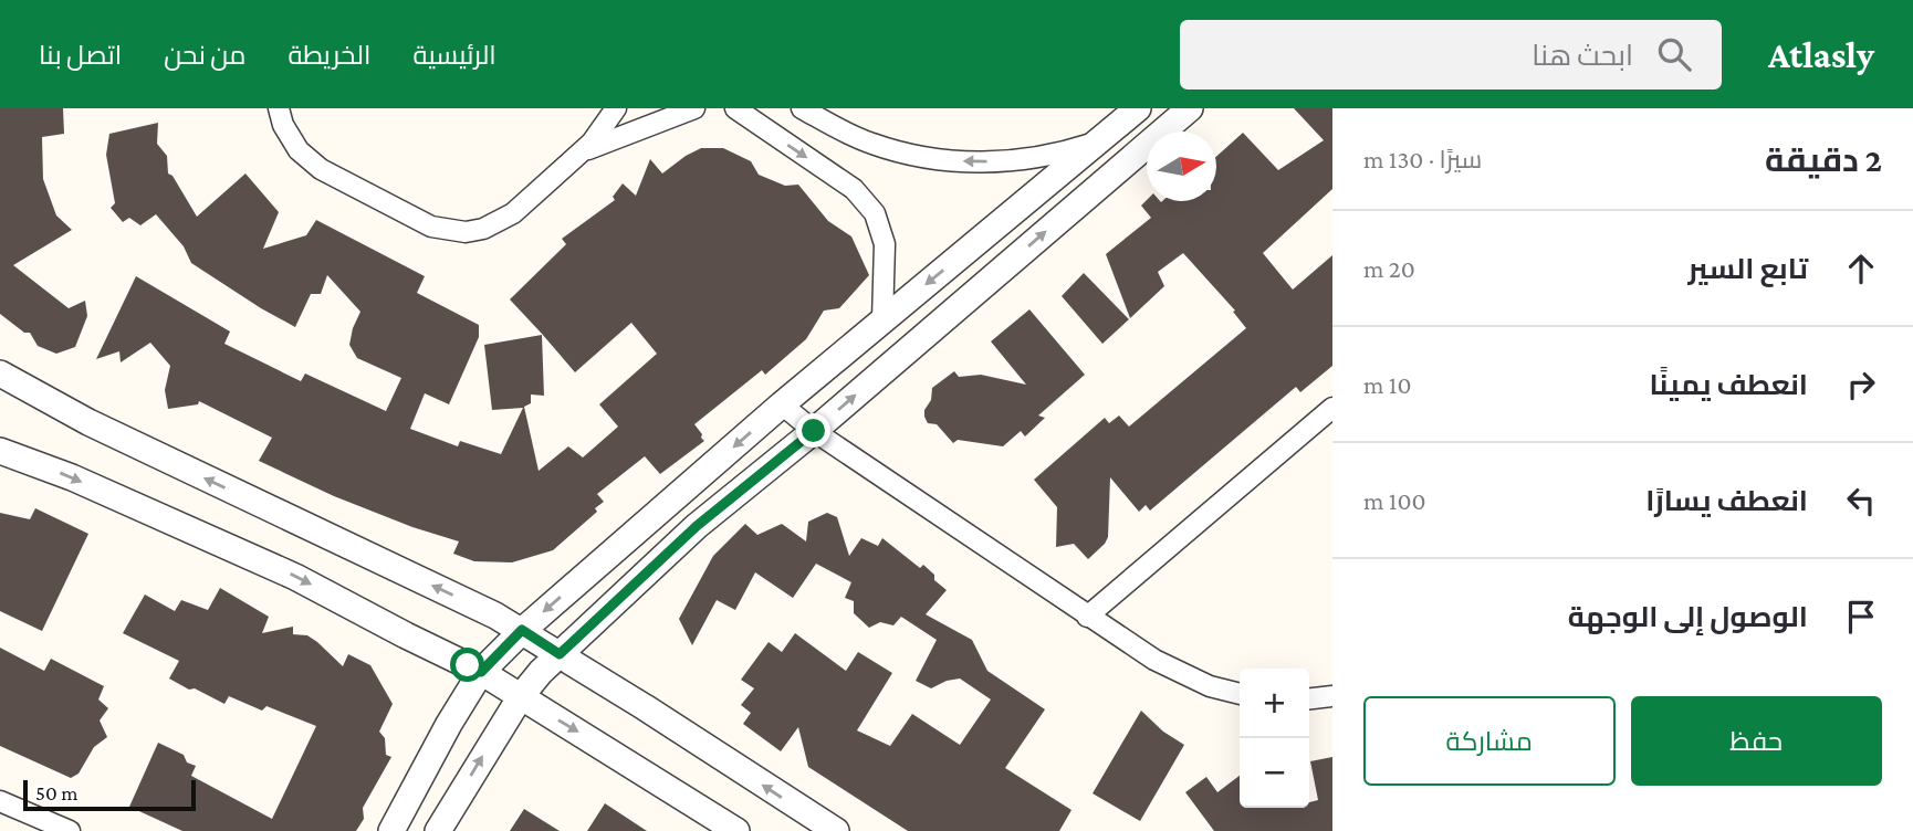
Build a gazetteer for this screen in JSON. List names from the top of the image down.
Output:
{
  "scale_bar": "50 m",
  "north": "right",
  "page": {
    "header": "Atlasly",
    "search": "ابحث هنا",
    "nav": [
      "الرئيسية",
      "الخريطة",
      "من نحن",
      "اتصل بنا"
    ],
    "heading": ["2 دقيقة", "سيرًا · 130 m"],
    "list": [
      ["تابع السير", "20 m"],
      ["انعطف يمينًا", "10 m"],
      ["انعطف يسارًا", "100 m"],
      "الوصول إلى الوجهة"
    ],
    "map_buttons": ["+", "−"],
    "buttons": ["حفظ", "مشاركة"],
    "scale": "50 m"
  }
}
